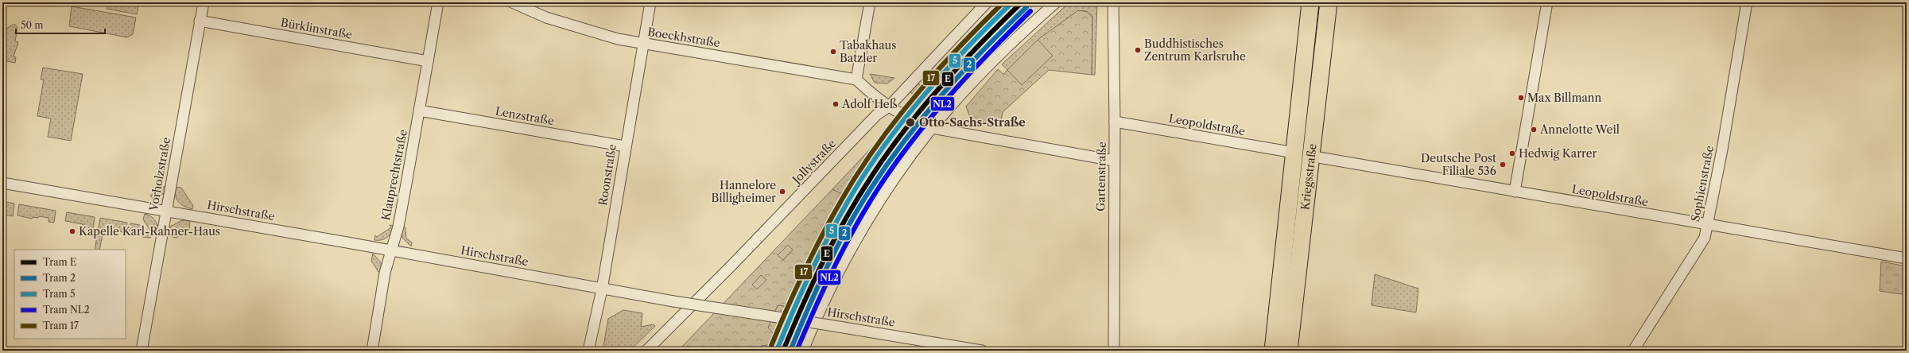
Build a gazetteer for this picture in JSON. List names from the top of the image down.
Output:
{
  "streets": {
    "main road": ["Kriegsstraße"],
    "street": [
      "Bürklinstraße",
      "Boeckhstraße",
      "Lenzstraße",
      "Leopoldstraße",
      "Jollystraße",
      "Vorholzstraße",
      "Klauprechtstraße",
      "Roonstraße",
      "Gartenstraße",
      "Sophienstraße",
      "Hirschstraße"
    ]
  },
  "crossings": [
    ["Bürklinstraße", "Vorholzstraße"],
    ["Bürklinstraße", "Klauprechtstraße"],
    ["Boeckhstraße", "Roonstraße"],
    ["Lenzstraße", "Klauprechtstraße"],
    ["Lenzstraße", "Roonstraße"],
    ["Leopoldstraße", "Gartenstraße"],
    ["Leopoldstraße", "Kriegsstraße"],
    ["Leopoldstraße", "Sophienstraße"],
    ["Vorholzstraße", "Hirschstraße"],
    ["Klauprechtstraße", "Hirschstraße"],
    ["Roonstraße", "Hirschstraße"]
  ],
  "places": [
    "Buddhistisches Zentrum Karlsruhe",
    "Tabakhaus Batzler",
    "Max Billmann",
    "Adolf Heß",
    "Otto-Sachs-Straße",
    "Annelotte Weil",
    "Hedwig Karrer",
    "Deutsche Post Filiale 536",
    "Hannelore Billigheimer",
    "Kapelle Karl-Rahner-Haus"
  ],
  "lines": [
    "tram line E",
    "tram line 5",
    "tram line 17",
    "tram line 2",
    "tram line NL2"
  ],
  "legend": [
    "Tram E",
    "Tram 2",
    "Tram 5",
    "Tram NL2",
    "Tram 17"
  ],
  "scale_bar": "50 m"
}
